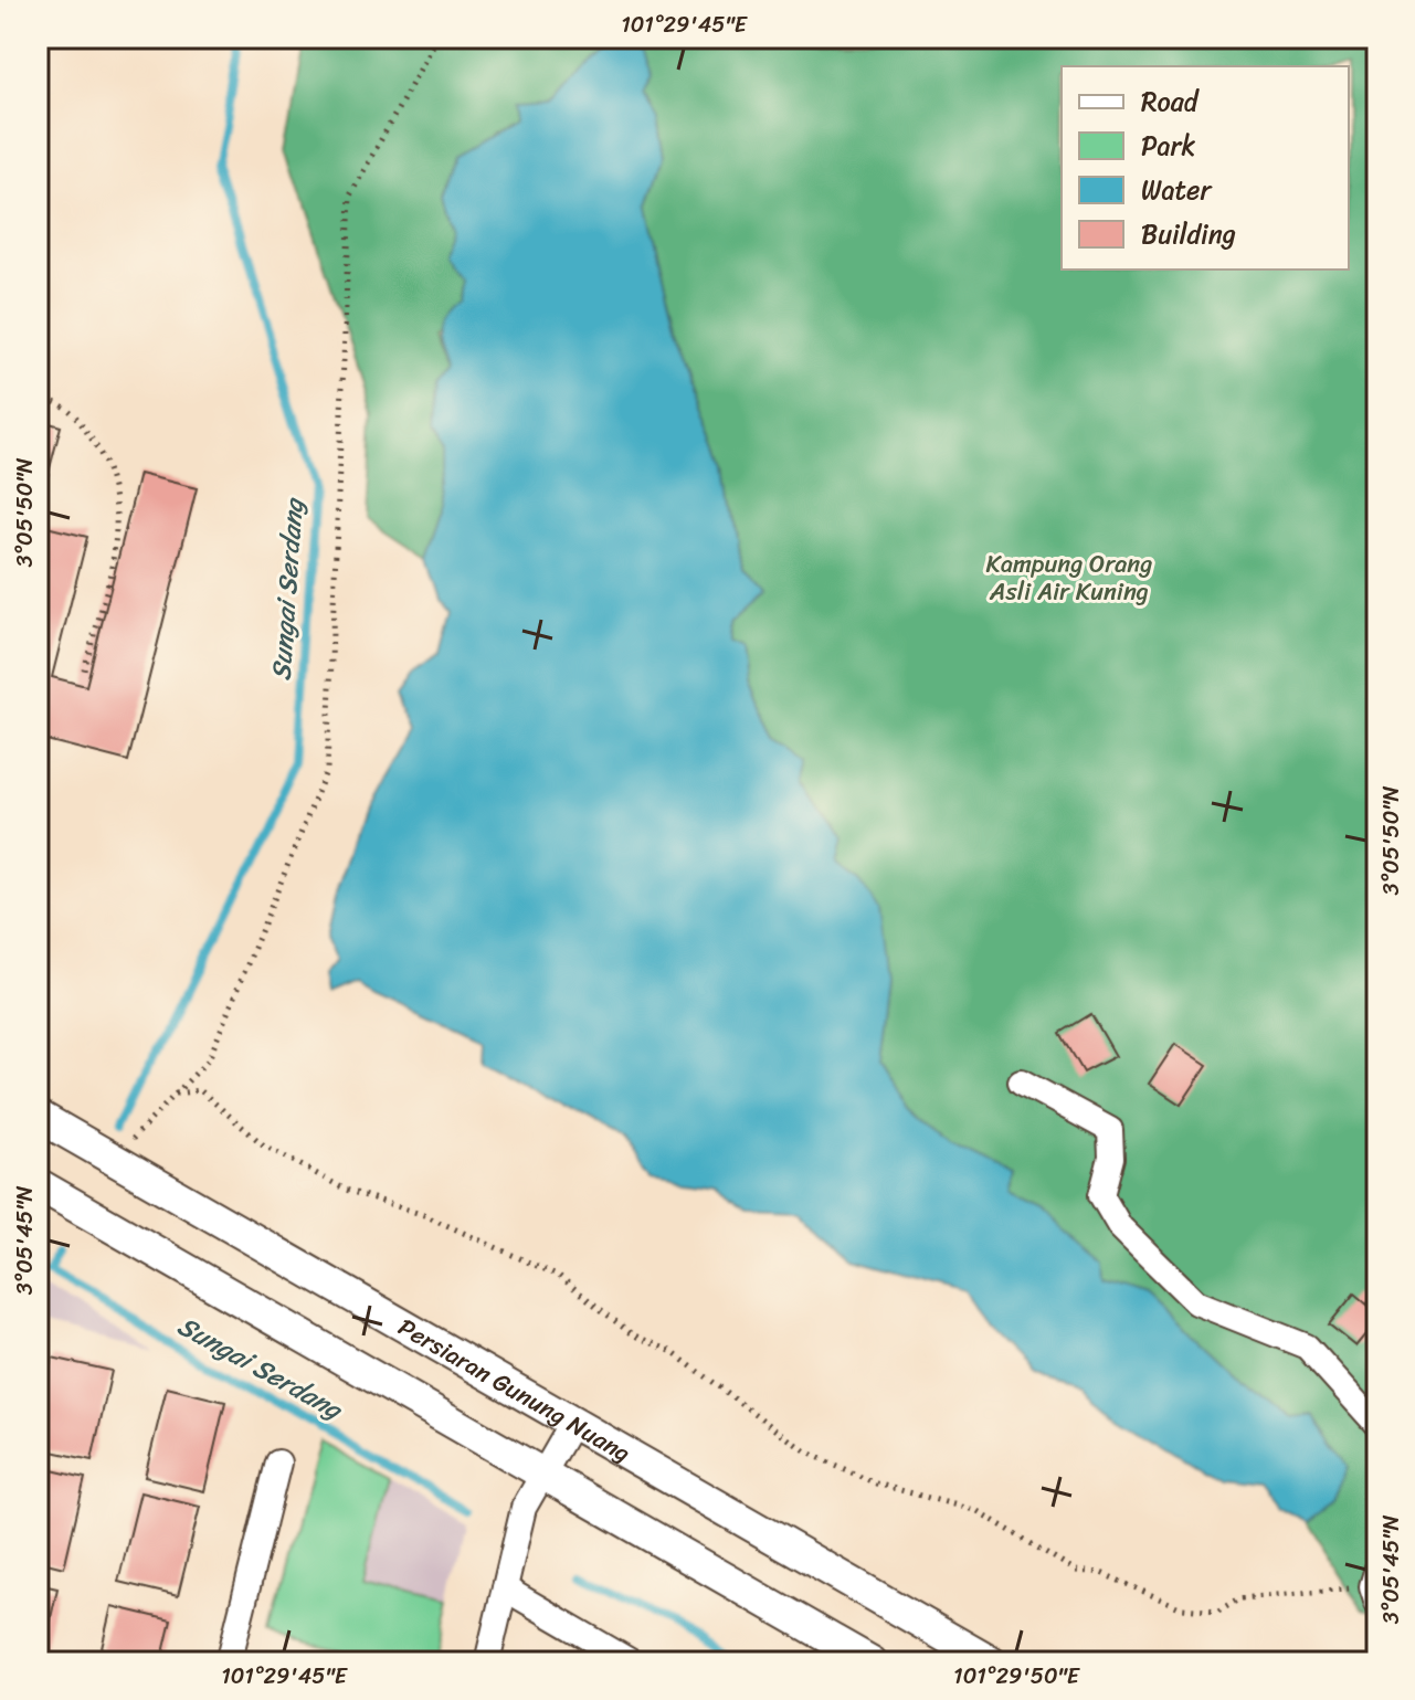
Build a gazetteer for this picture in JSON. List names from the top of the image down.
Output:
{
  "streets": {
    "street": ["Persiaran Gunung Nuang"]
  },
  "water": ["Sungai Serdang"],
  "parks": ["Kampung Orang Asli Air Kuning"],
  "legend": [
    "Road",
    "Park",
    "Water",
    "Building"
  ],
  "coordinates": [
    "101°29'45\"E",
    "3°05'50\"N",
    "3°05'45\"N",
    "101°29'50\"E"
  ]
}
